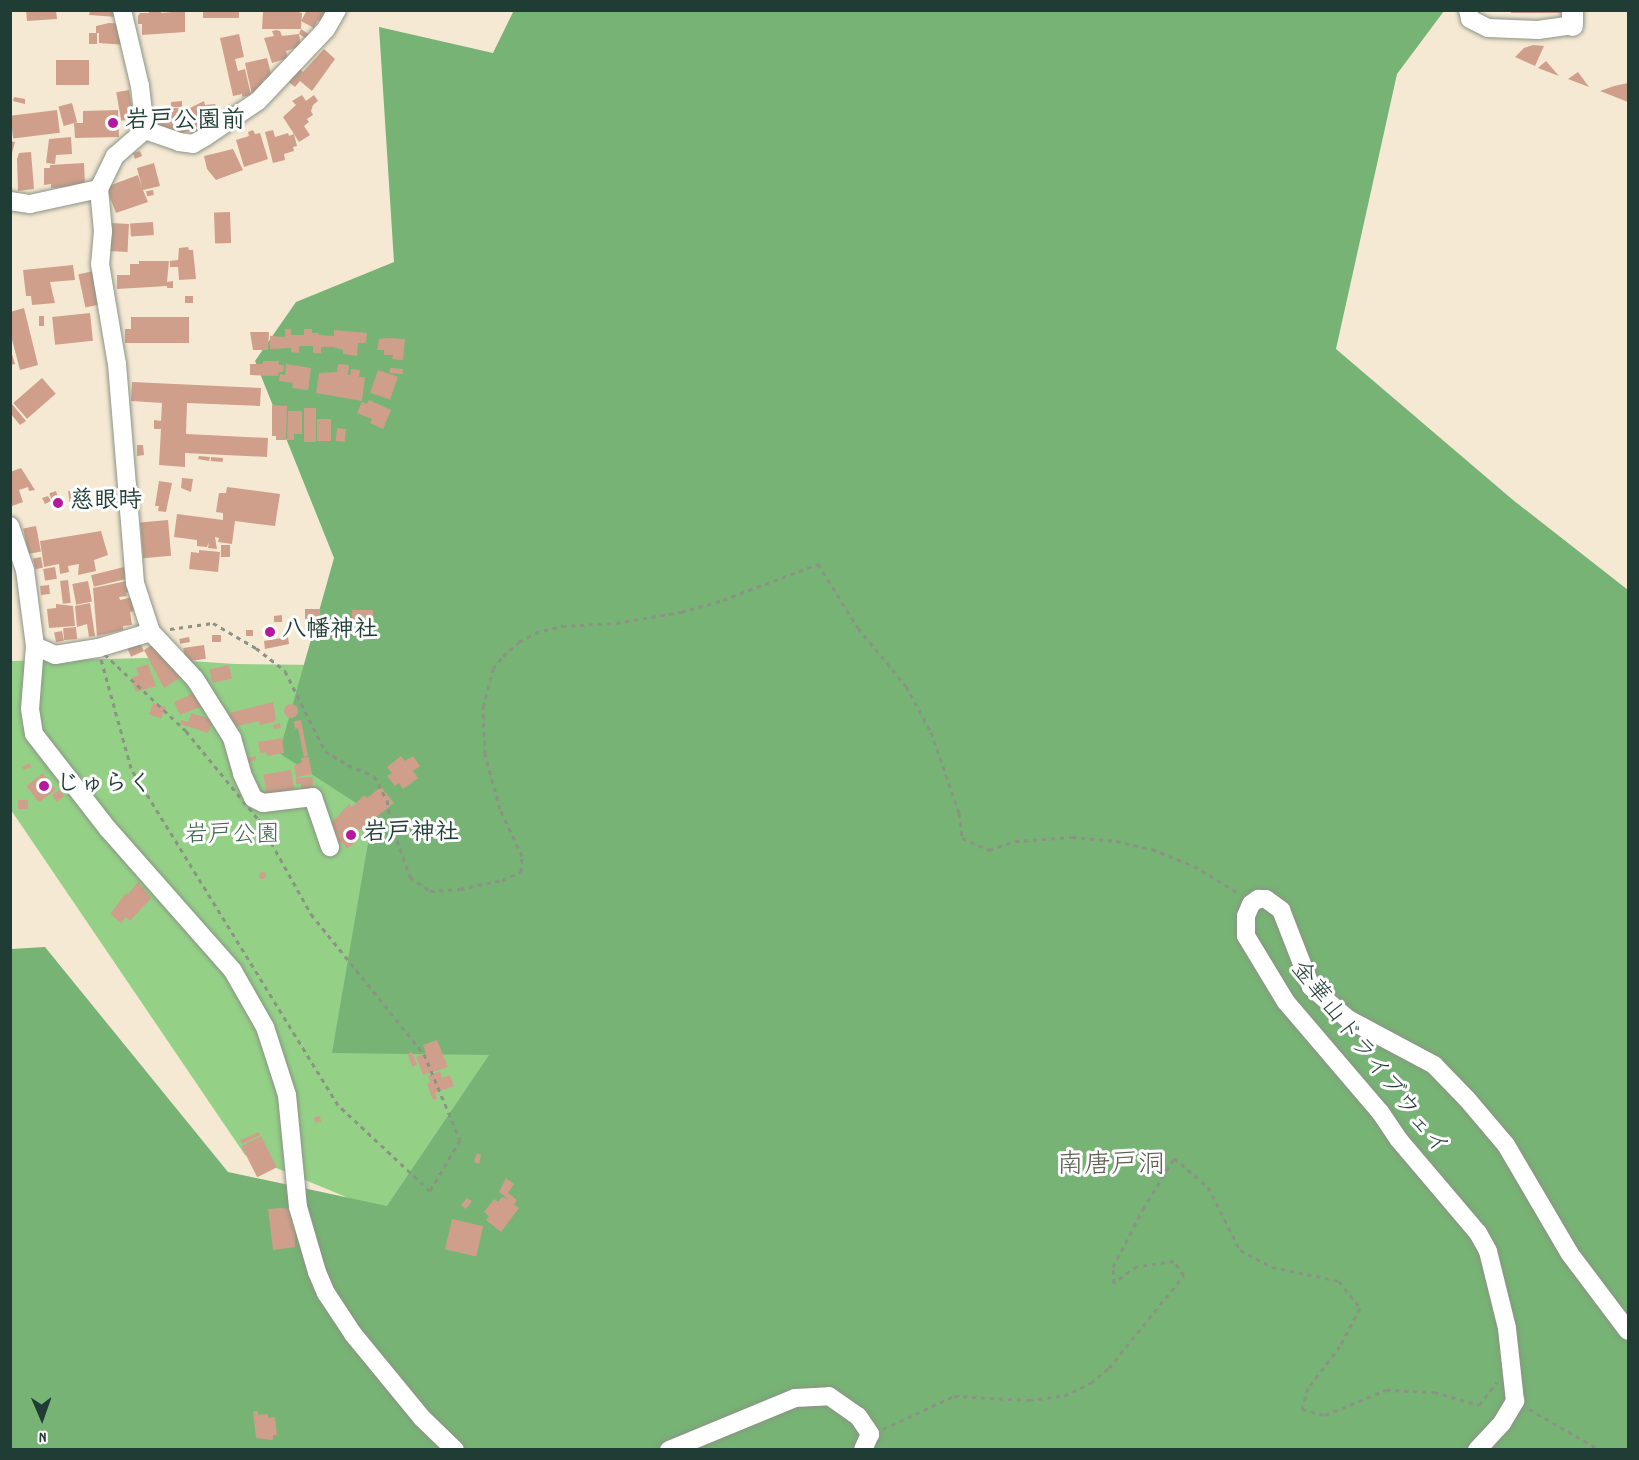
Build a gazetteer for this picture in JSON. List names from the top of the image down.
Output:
{
  "streets": {
    "street": ["金華山ドライブウェイ"]
  },
  "districts": ["南唐戸洞"],
  "parks": ["岩戸公園"],
  "places": [
    "岩戸公園前",
    "慈眼時",
    "八幡神社",
    "じゅらく",
    "岩戸神社"
  ],
  "north": "bottom"
}
